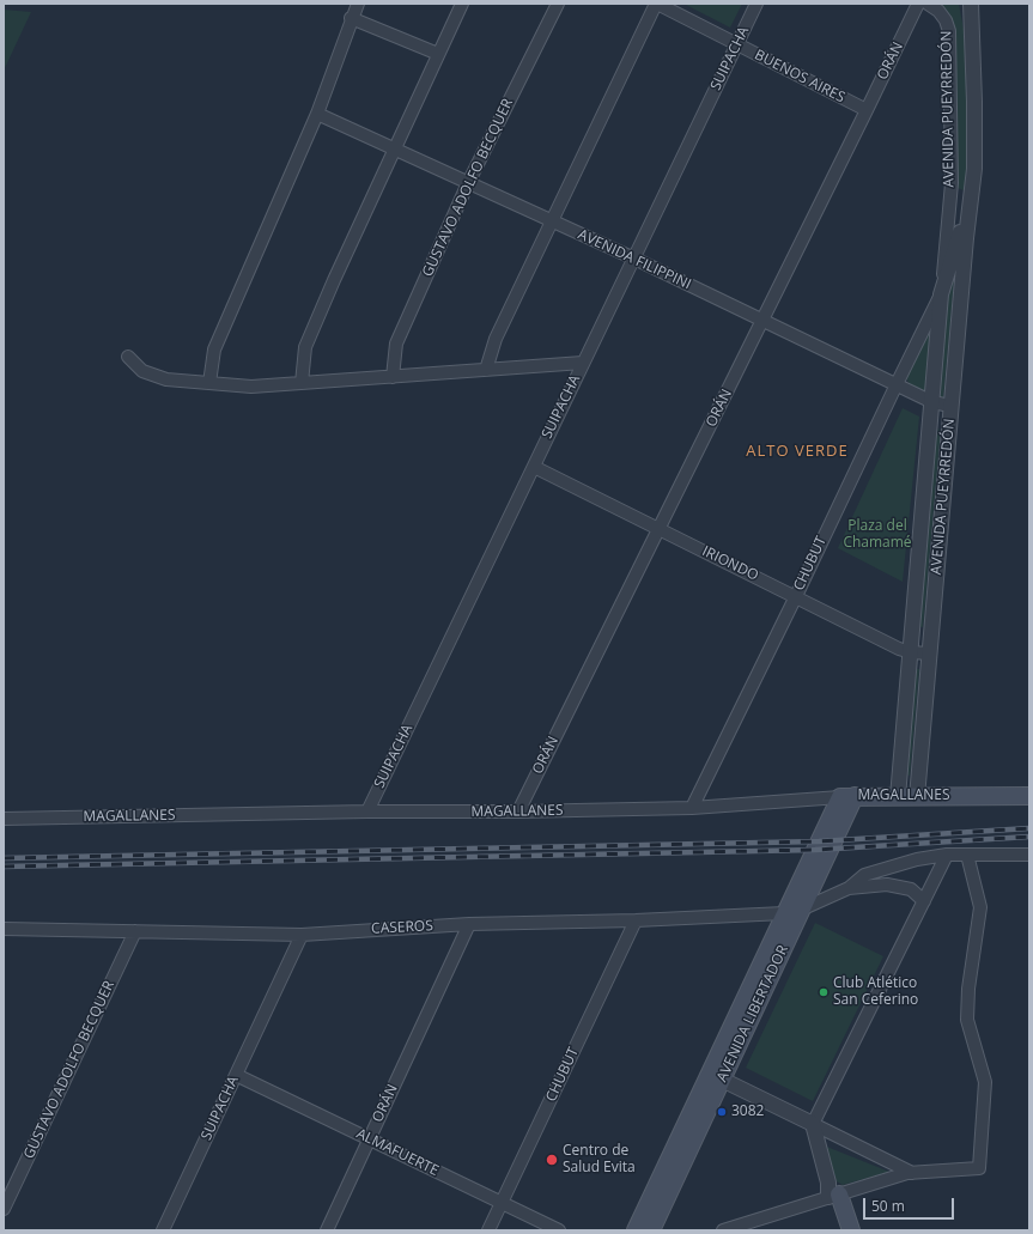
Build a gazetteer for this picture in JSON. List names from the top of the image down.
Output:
{
  "streets": {
    "main road": ["MAGALLANES", "AVENIDA LIBERTADOR"],
    "street": [
      "SUIPACHA",
      "ORÁN",
      "BUENOS AIRES",
      "AVENIDA PUEYRREDÓN",
      "GUSTAVO ADOLFO BECQUER",
      "AVENIDA FILIPPINI",
      "IRIONDO",
      "CHUBUT",
      "CASEROS",
      "ALMAFUERTE"
    ]
  },
  "crossings": [
    ["SUIPACHA", "BUENOS AIRES"],
    ["SUIPACHA", "AVENIDA FILIPPINI"],
    ["SUIPACHA", "IRIONDO"],
    ["SUIPACHA", "MAGALLANES"],
    ["SUIPACHA", "CASEROS"],
    ["SUIPACHA", "ALMAFUERTE"],
    ["ORÁN", "BUENOS AIRES"],
    ["ORÁN", "AVENIDA FILIPPINI"],
    ["ORÁN", "IRIONDO"],
    ["ORÁN", "MAGALLANES"],
    ["ORÁN", "CASEROS"],
    ["ORÁN", "ALMAFUERTE"],
    ["AVENIDA PUEYRREDÓN", "AVENIDA FILIPPINI"],
    ["AVENIDA PUEYRREDÓN", "IRIONDO"],
    ["AVENIDA PUEYRREDÓN", "CHUBUT"],
    ["AVENIDA PUEYRREDÓN", "MAGALLANES"],
    ["GUSTAVO ADOLFO BECQUER", "AVENIDA FILIPPINI"],
    ["GUSTAVO ADOLFO BECQUER", "CASEROS"],
    ["AVENIDA FILIPPINI", "CHUBUT"],
    ["IRIONDO", "CHUBUT"],
    ["CHUBUT", "MAGALLANES"],
    ["CHUBUT", "CASEROS"],
    ["CHUBUT", "ALMAFUERTE"],
    ["MAGALLANES", "AVENIDA LIBERTADOR"],
    ["CASEROS", "AVENIDA LIBERTADOR"]
  ],
  "districts": ["ALTO VERDE"],
  "parks": ["Plaza del Chamamé"],
  "places": ["Club Atlético San Ceferino", "3082", "Centro de Salud Evita"],
  "scale_bar": "50 m"
}
